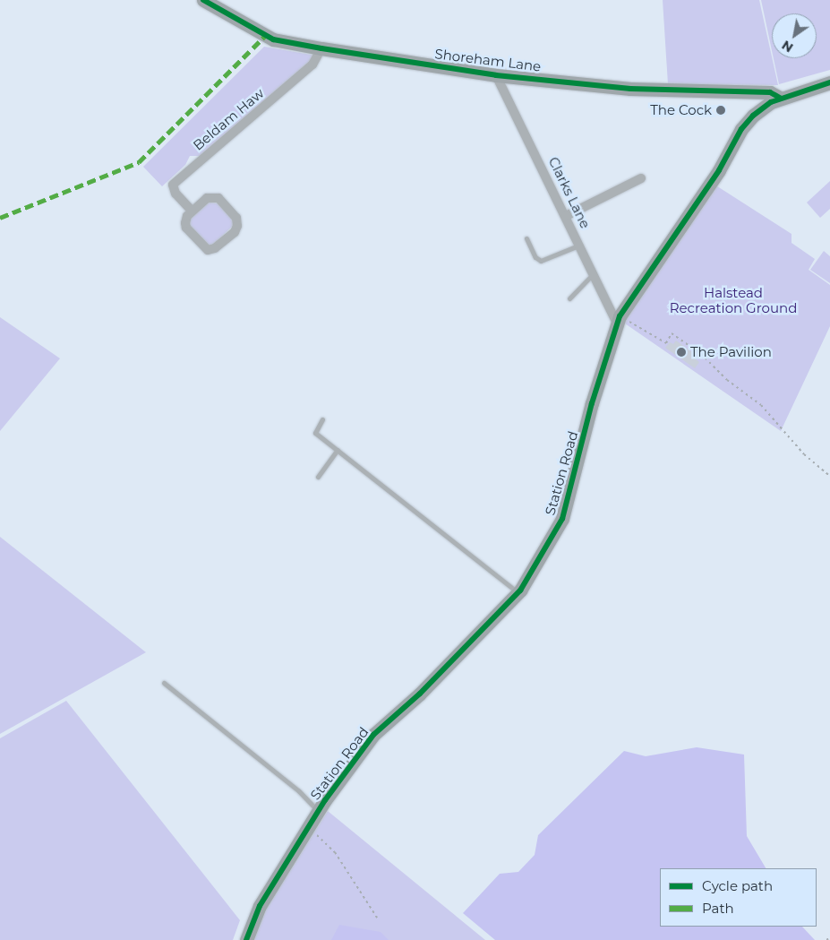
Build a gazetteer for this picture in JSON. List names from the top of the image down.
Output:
{
  "streets": {
    "street": [
      "Shoreham Lane",
      "Beldam Haw",
      "Clarks Lane",
      "Station Road"
    ]
  },
  "crossings": [
    ["Shoreham Lane", "Beldam Haw"],
    ["Shoreham Lane", "Clarks Lane"],
    ["Shoreham Lane", "Station Road"],
    ["Clarks Lane", "Station Road"]
  ],
  "parks": ["Halstead Recreation Ground"],
  "places": ["The Cock", "The Pavilion"],
  "legend": ["Cycle path", "Path"],
  "north": "bottom left"
}
